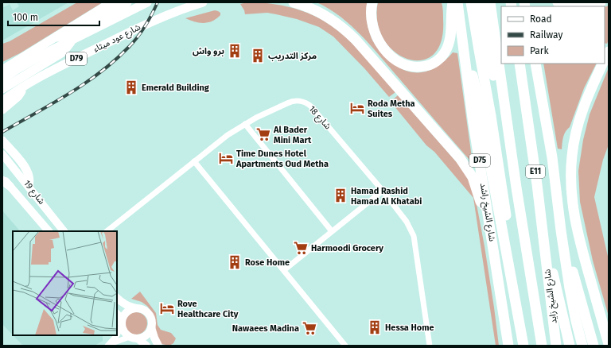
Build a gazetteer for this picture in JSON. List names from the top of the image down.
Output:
{
  "streets": {
    "highway": [
      "D75",
      "E11",
      "شارع الشيخ راشد",
      "شارع الشيخ زايد"
    ],
    "main road": ["شارع عود ميثاء", "D79", "شارع 19"],
    "street": ["شارع 18"]
  },
  "crossings": [
    ["E11", "شارع الشيخ زايد"]
  ],
  "places": {
    "building": [
      "برو واش",
      "مركز التدريب",
      "Emerald Building",
      "Hamad Rashid Hamad Al Khatabi",
      "Rose Home",
      "Hessa Home"
    ],
    "hotel": ["Roda Metha Suites", "Time Dunes Hotel Apartments Oud Metha", "Rove Healthcare City"],
    "supermarket": ["Al Bader Mini Mart", "Harmoodi Grocery", "Nawaees Madina"]
  },
  "legend": ["Road", "Railway", "Park"],
  "scale_bar": "100 m"
}
